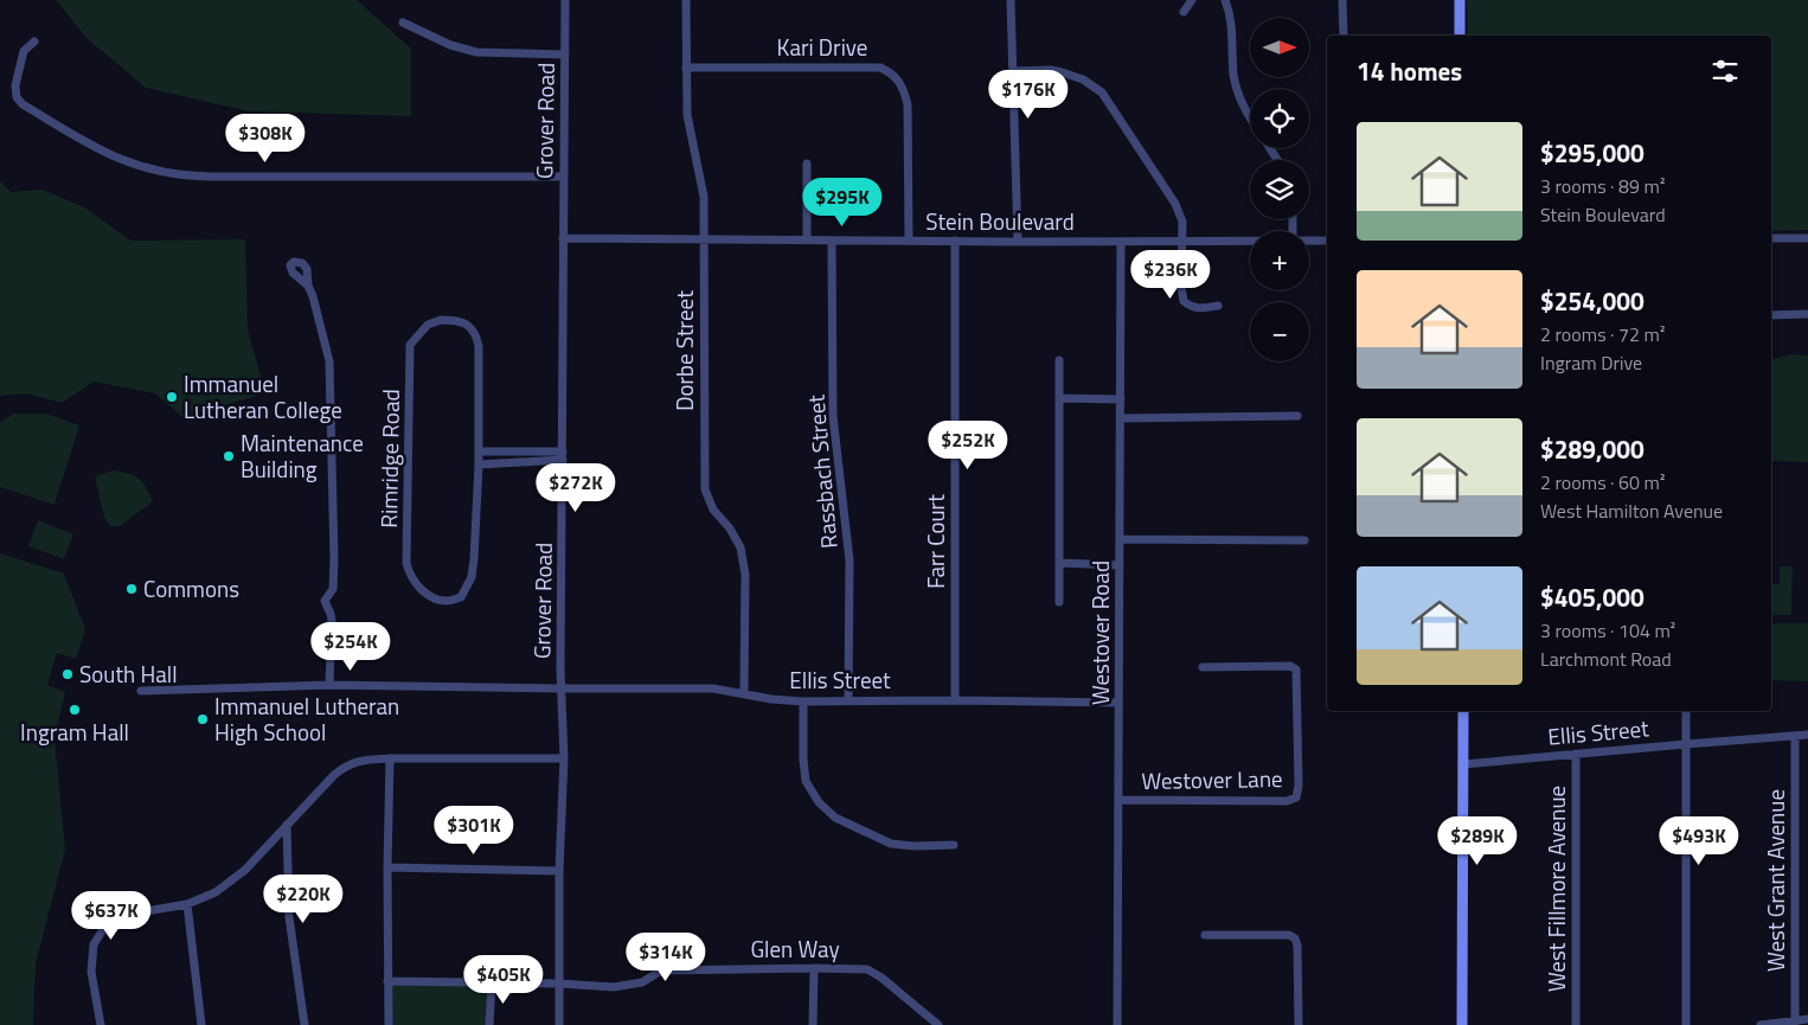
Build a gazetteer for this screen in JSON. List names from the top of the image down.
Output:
{
  "streets": {
    "street": [
      "Kari Drive",
      "Grover Road",
      "Stein Boulevard",
      "Dorbe Street",
      "Rimridge Road",
      "Rassbach Street",
      "Farr Court",
      "Westover Road",
      "Ellis Street",
      "Westover Lane",
      "West Grant Avenue",
      "West Fillmore Avenue",
      "Glen Way"
    ]
  },
  "crossings": [
    ["Kari Drive", "Stein Boulevard"],
    ["Kari Drive", "Dorbe Street"],
    ["Grover Road", "Stein Boulevard"],
    ["Grover Road", "Ellis Street"],
    ["Grover Road", "Glen Way"],
    ["Stein Boulevard", "Dorbe Street"],
    ["Stein Boulevard", "Rassbach Street"],
    ["Stein Boulevard", "Farr Court"],
    ["Stein Boulevard", "Westover Road"],
    ["Dorbe Street", "Ellis Street"],
    ["Rassbach Street", "Ellis Street"],
    ["Farr Court", "Ellis Street"],
    ["Westover Road", "Ellis Street"],
    ["Westover Road", "Westover Lane"],
    ["Ellis Street", "West Grant Avenue"],
    ["Ellis Street", "West Fillmore Avenue"]
  ],
  "places": [
    "Immanuel Lutheran College",
    "Maintenance Building",
    "Commons",
    "South Hall",
    "Ingram Hall",
    "Immanuel Lutheran High School"
  ],
  "north": "right",
  "page": {
    "map_buttons": ["+", "−"],
    "heading": "14 homes",
    "price": [
      "$176K",
      "$308K",
      "$295K",
      "$236K",
      "$252K",
      "$272K",
      "$254K",
      "$301K",
      "$289K",
      "$493K",
      "$220K",
      "$637K",
      "$314K",
      "$405K"
    ],
    "list": [
      {
        "name": "$295,000",
        "note": "3 rooms · 89 m² · Stein Boulevard"
      },
      {
        "name": "$254,000",
        "note": "2 rooms · 72 m² · Ingram Drive"
      },
      {
        "name": "$289,000",
        "note": "2 rooms · 60 m² · West Hamilton Avenue"
      },
      {
        "name": "$405,000",
        "note": "3 rooms · 104 m² · Larchmont Road"
      }
    ]
  }
}
